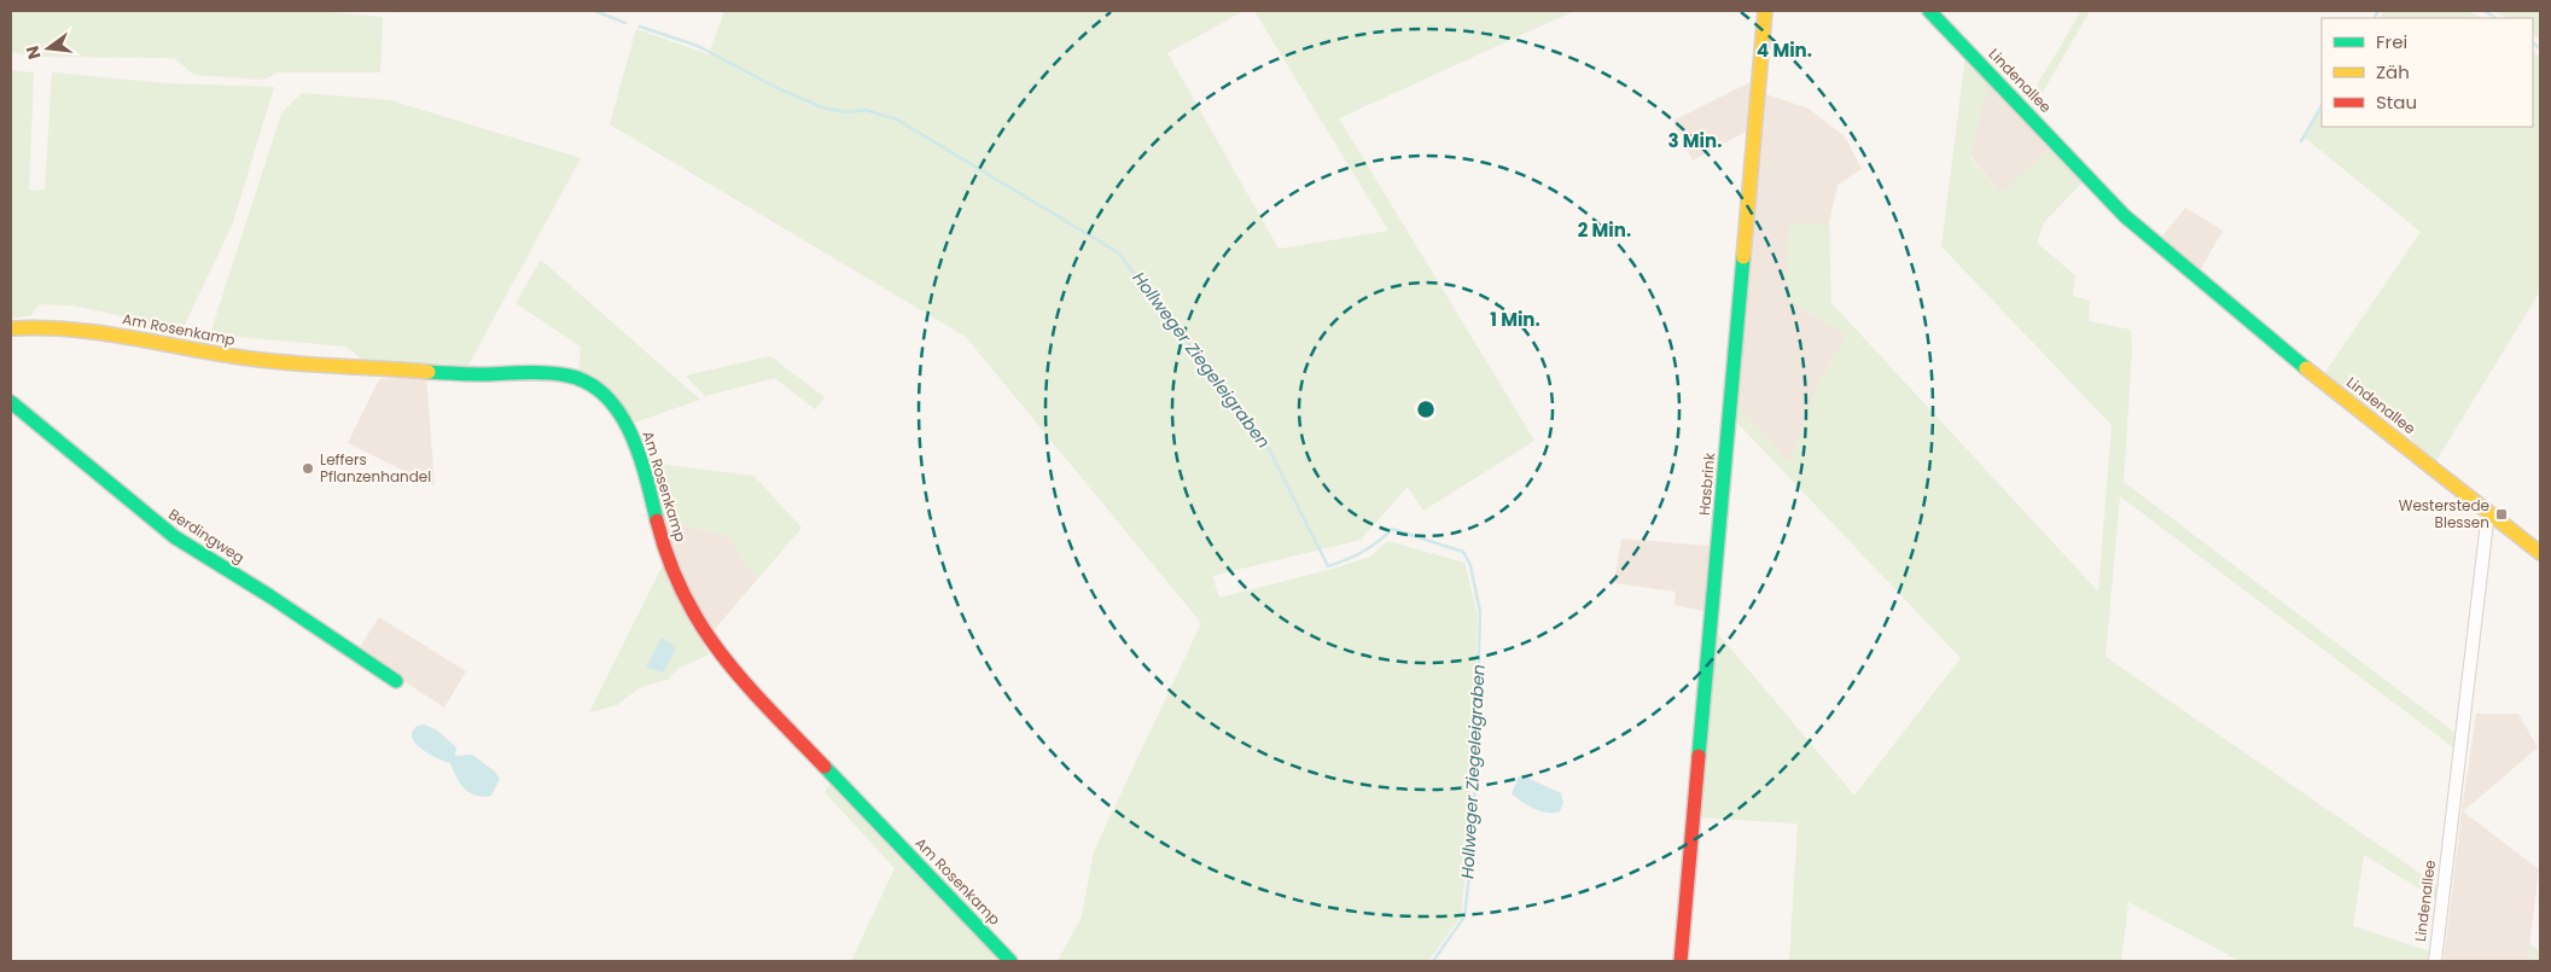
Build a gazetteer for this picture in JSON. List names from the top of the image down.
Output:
{
  "streets": {
    "street": [
      "Lindenallee",
      "Am Rosenkamp",
      "Hasbrink",
      "Berdingweg"
    ]
  },
  "water": ["Hollweger Ziegeleigraben"],
  "places": {
    "other": ["Leffers Pflanzenhandel"],
    "transit": ["Westerstede Blessen"]
  },
  "legend": ["Frei", "Zäh", "Stau"],
  "north": "left",
  "rings": [
    "4 Min.",
    "3 Min.",
    "2 Min.",
    "1 Min."
  ]
}
